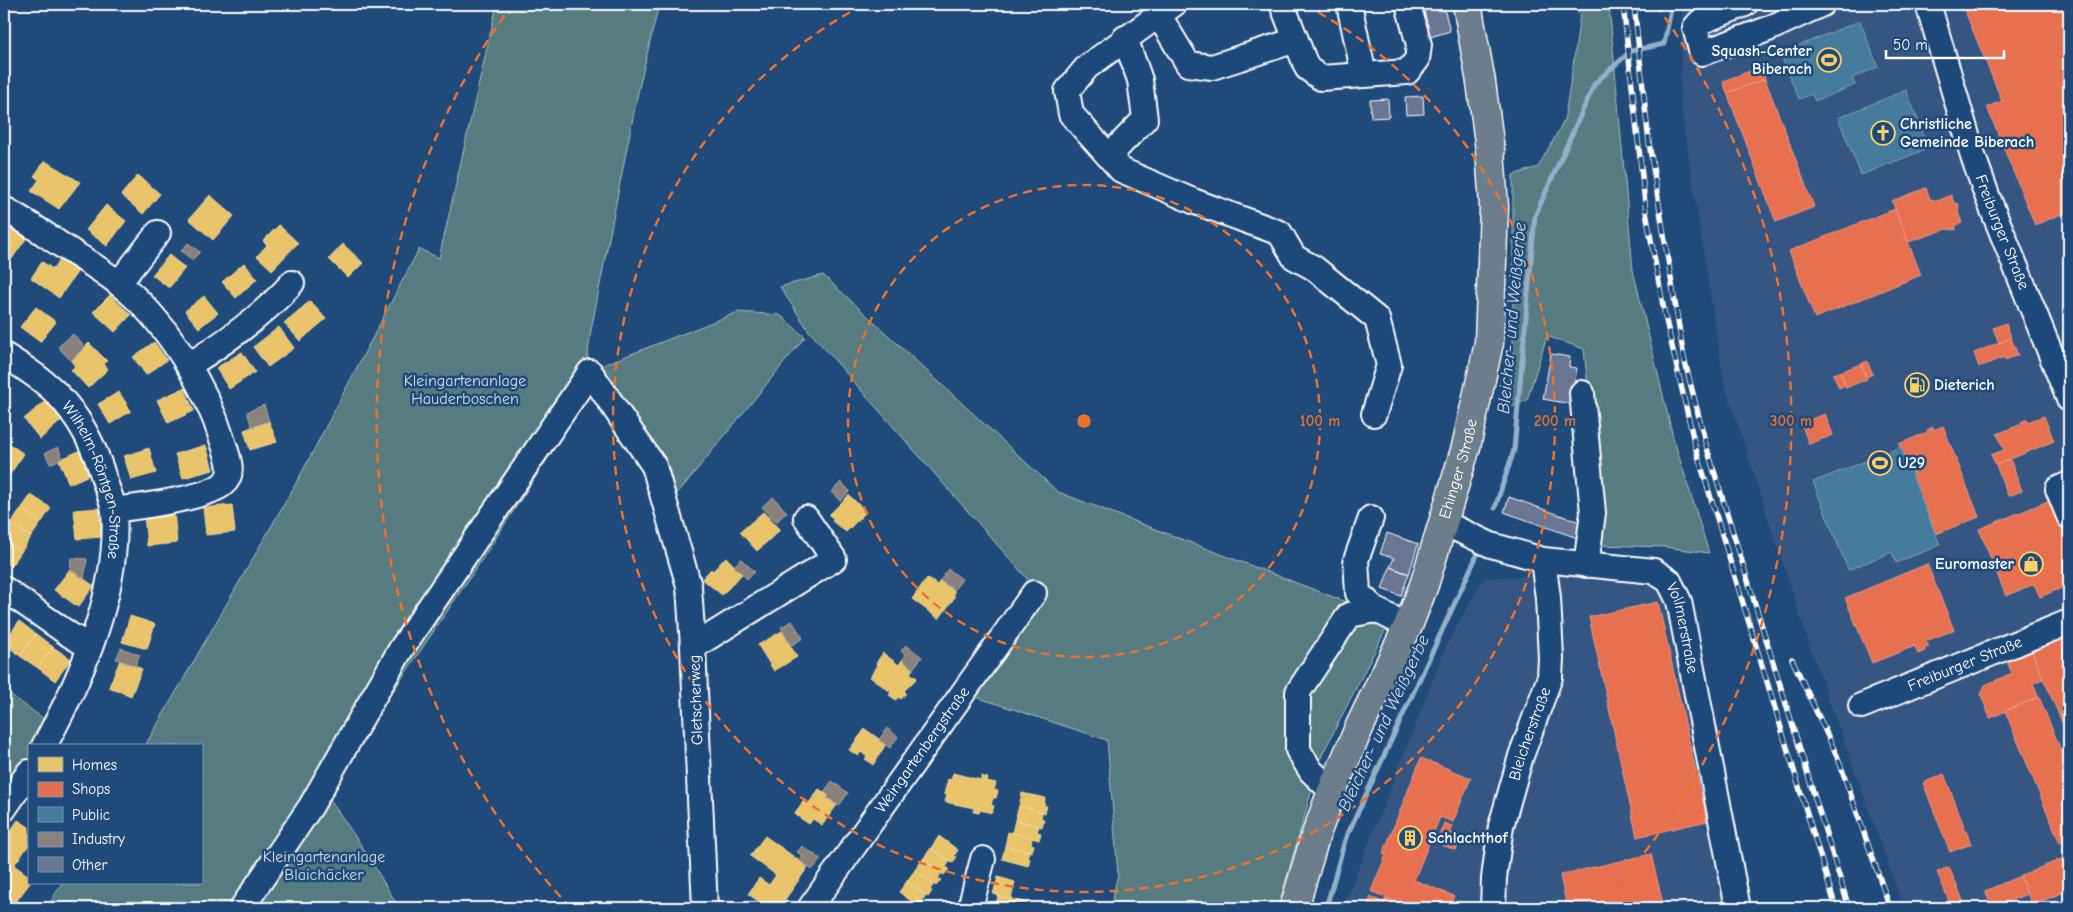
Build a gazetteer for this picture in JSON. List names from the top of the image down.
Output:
{
  "streets": {
    "main road": ["Ehinger Straße"],
    "street": [
      "Freiburger Straße",
      "Wilhelm-Röntgen-Straße",
      "Vollmerstraße",
      "Gletscherweg",
      "Bleicherstraße",
      "Weingartenbergstraße"
    ]
  },
  "crossings": [
    ["Ehinger Straße", "Vollmerstraße"],
    ["Vollmerstraße", "Bleicherstraße"]
  ],
  "water": ["Bleicher- und Weißgerbe"],
  "parks": ["Kleingartenanlage Hauderboschen", "Kleingartenanlage Blaichäcker"],
  "places": {
    "sports": ["Squash-Center Biberach", "U29"],
    "church": ["Christliche Gemeinde Biberach"],
    "fuel station": ["Dieterich"],
    "shop": ["Euromaster"],
    "building": ["Schlachthof"]
  },
  "legend": [
    "Homes",
    "Shops",
    "Public",
    "Industry",
    "Other"
  ],
  "scale_bar": "50 m",
  "rings": ["100 m", "200 m", "300 m"]
}
